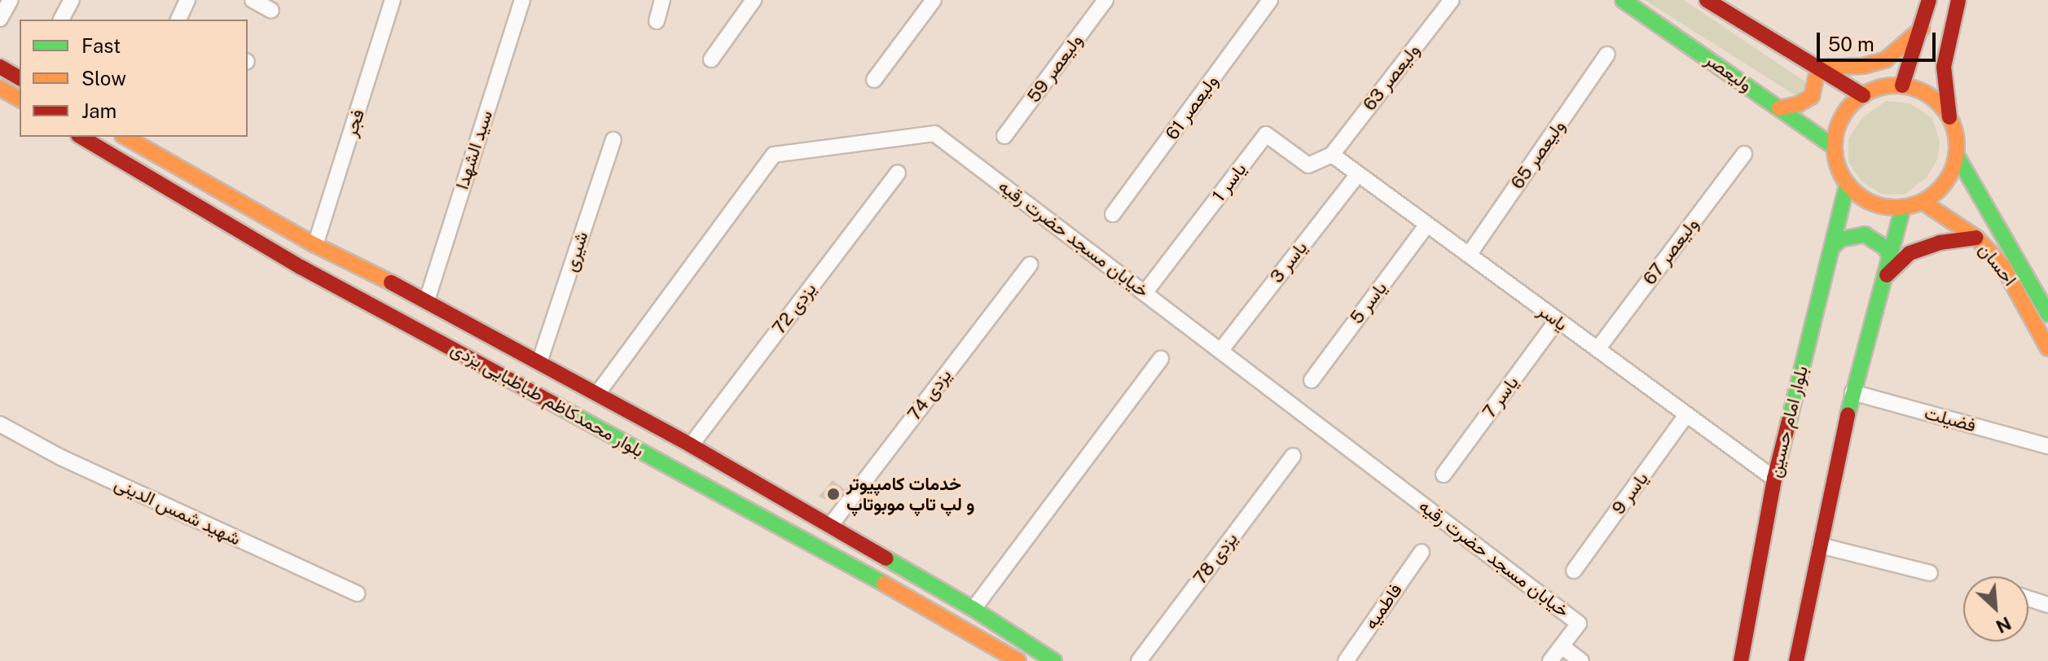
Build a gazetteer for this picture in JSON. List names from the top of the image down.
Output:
{
  "streets": {
    "main road": [
      "ولیعصر",
      "احسان",
      "بلوار محمدکاظم طباطبایی یزدی",
      "بلوار امام حسین"
    ],
    "street": [
      "ولیعصر 59",
      "ولیعصر 63",
      "ولیعصر 61",
      "فجر",
      "سید الشهدا",
      "ولیعصر 65",
      "یاسر 1",
      "خیابان مسجد حضرت رقیه",
      "شیری",
      "ولیعصر 67",
      "یاسر 3",
      "یاسر 5",
      "یزدی 72",
      "یاسر",
      "یزدی 74",
      "یاسر 7",
      "فضیلت",
      "یاسر 9",
      "شهید شمس الدینی",
      "یزدی 78",
      "فاطمیه"
    ]
  },
  "crossings": [
    ["ولیعصر", "احسان"],
    ["ولیعصر", "بلوار امام حسین"],
    ["ولیعصر 63", "یاسر 1"],
    ["ولیعصر 63", "یاسر"],
    ["فجر", "بلوار محمدکاظم طباطبایی یزدی"],
    ["سید الشهدا", "بلوار محمدکاظم طباطبایی یزدی"],
    ["ولیعصر 65", "یاسر"],
    ["یاسر 1", "خیابان مسجد حضرت رقیه"],
    ["یاسر 1", "یاسر"],
    ["خیابان مسجد حضرت رقیه", "یاسر 3"],
    ["خیابان مسجد حضرت رقیه", "بلوار محمدکاظم طباطبایی یزدی"],
    ["شیری", "بلوار محمدکاظم طباطبایی یزدی"],
    ["ولیعصر 67", "یاسر"],
    ["یاسر 3", "یاسر"],
    ["احسان", "بلوار امام حسین"],
    ["یاسر 5", "یاسر"],
    ["یزدی 72", "بلوار محمدکاظم طباطبایی یزدی"],
    ["یاسر", "یاسر 7"],
    ["یاسر", "بلوار امام حسین"],
    ["یاسر", "یاسر 9"],
    ["یزدی 74", "بلوار محمدکاظم طباطبایی یزدی"]
  ],
  "places": ["خدمات کامپیوتر و لپ تاپ موبوتاپ"],
  "legend": ["Fast", "Slow", "Jam"],
  "scale_bar": "50 m",
  "north": "bottom right"
}
